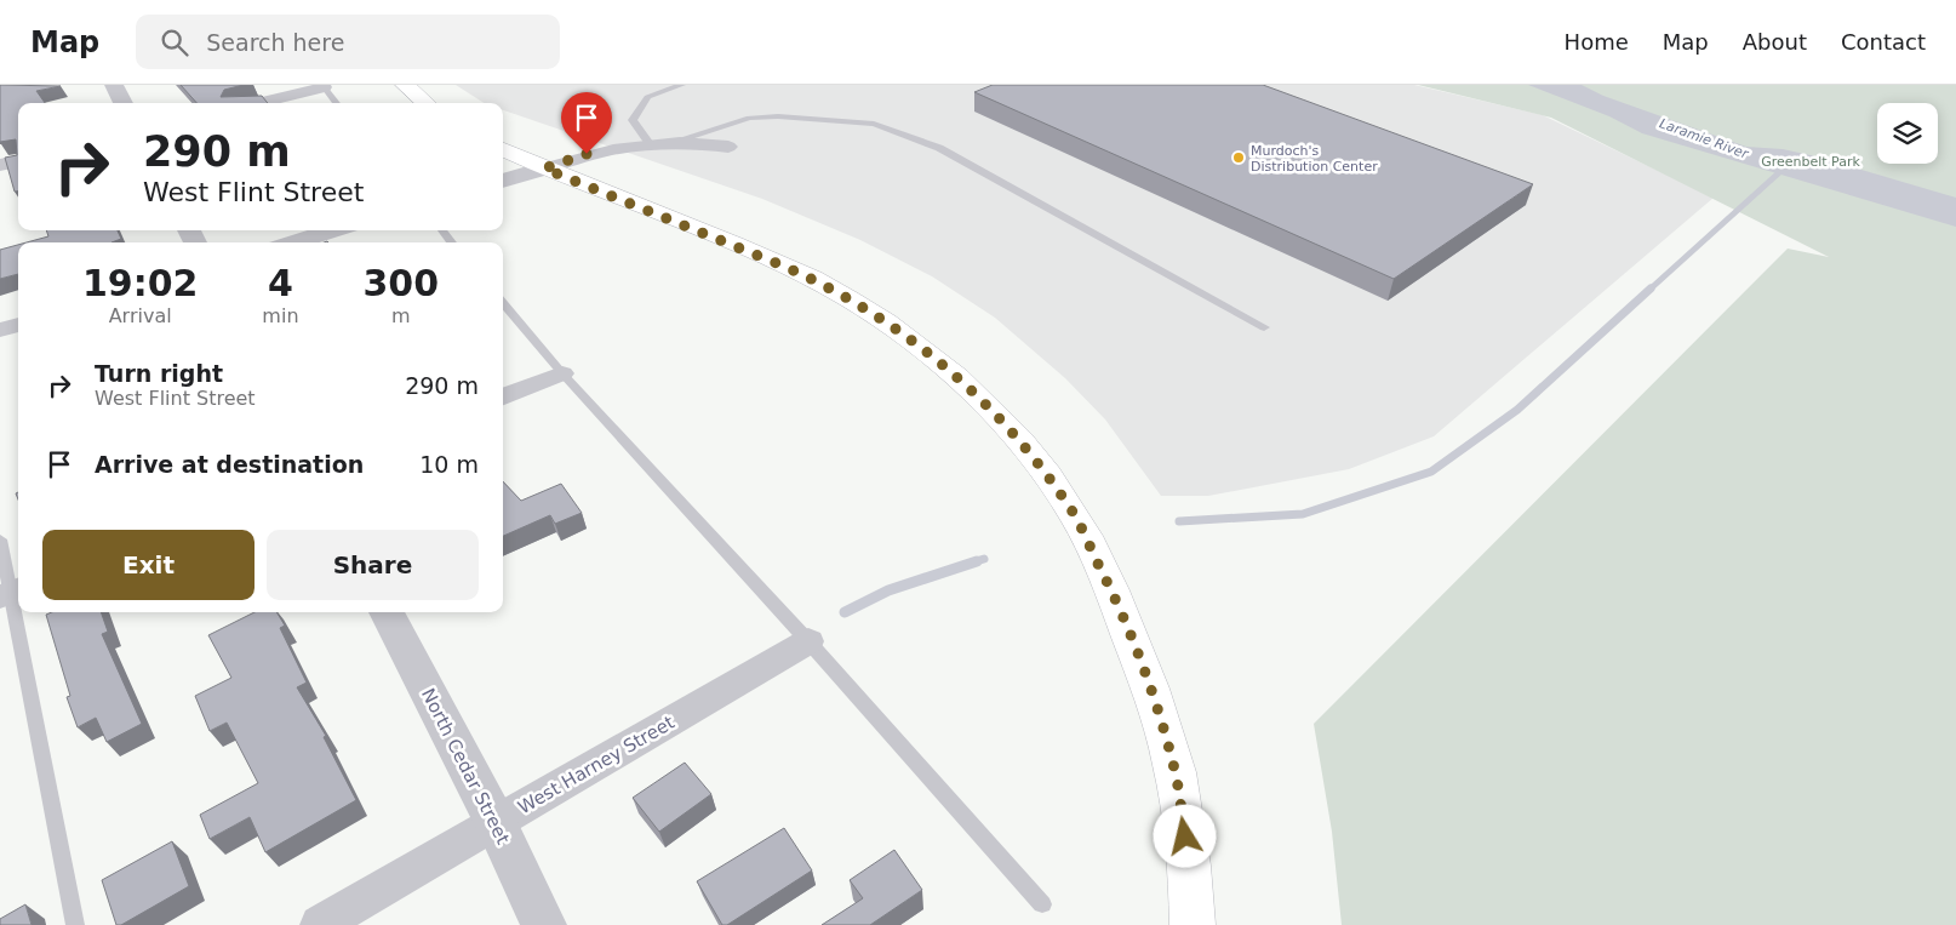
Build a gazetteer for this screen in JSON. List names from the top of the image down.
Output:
{
  "streets": {
    "street": ["West Harney Street", "North Cedar Street"]
  },
  "crossings": [
    ["West Harney Street", "North Cedar Street"]
  ],
  "water": ["Laramie River"],
  "parks": ["Greenbelt Park"],
  "places": ["Murdoch's Distribution Center"],
  "page": {
    "header": "Map",
    "search": "Search here",
    "nav": [
      "Home",
      "Map",
      "About",
      "Contact"
    ],
    "turn": ["290 m", "West Flint Street"],
    "eta": [
      "19:02",
      "Arrival",
      "4",
      "min",
      "300",
      "m"
    ],
    "list": [
      {
        "name": "Turn right",
        "note": "West Flint Street",
        "value": "290 m"
      },
      {
        "name": "Arrive at destination",
        "value": "10 m"
      }
    ],
    "buttons": ["Exit", "Share"]
  }
}
